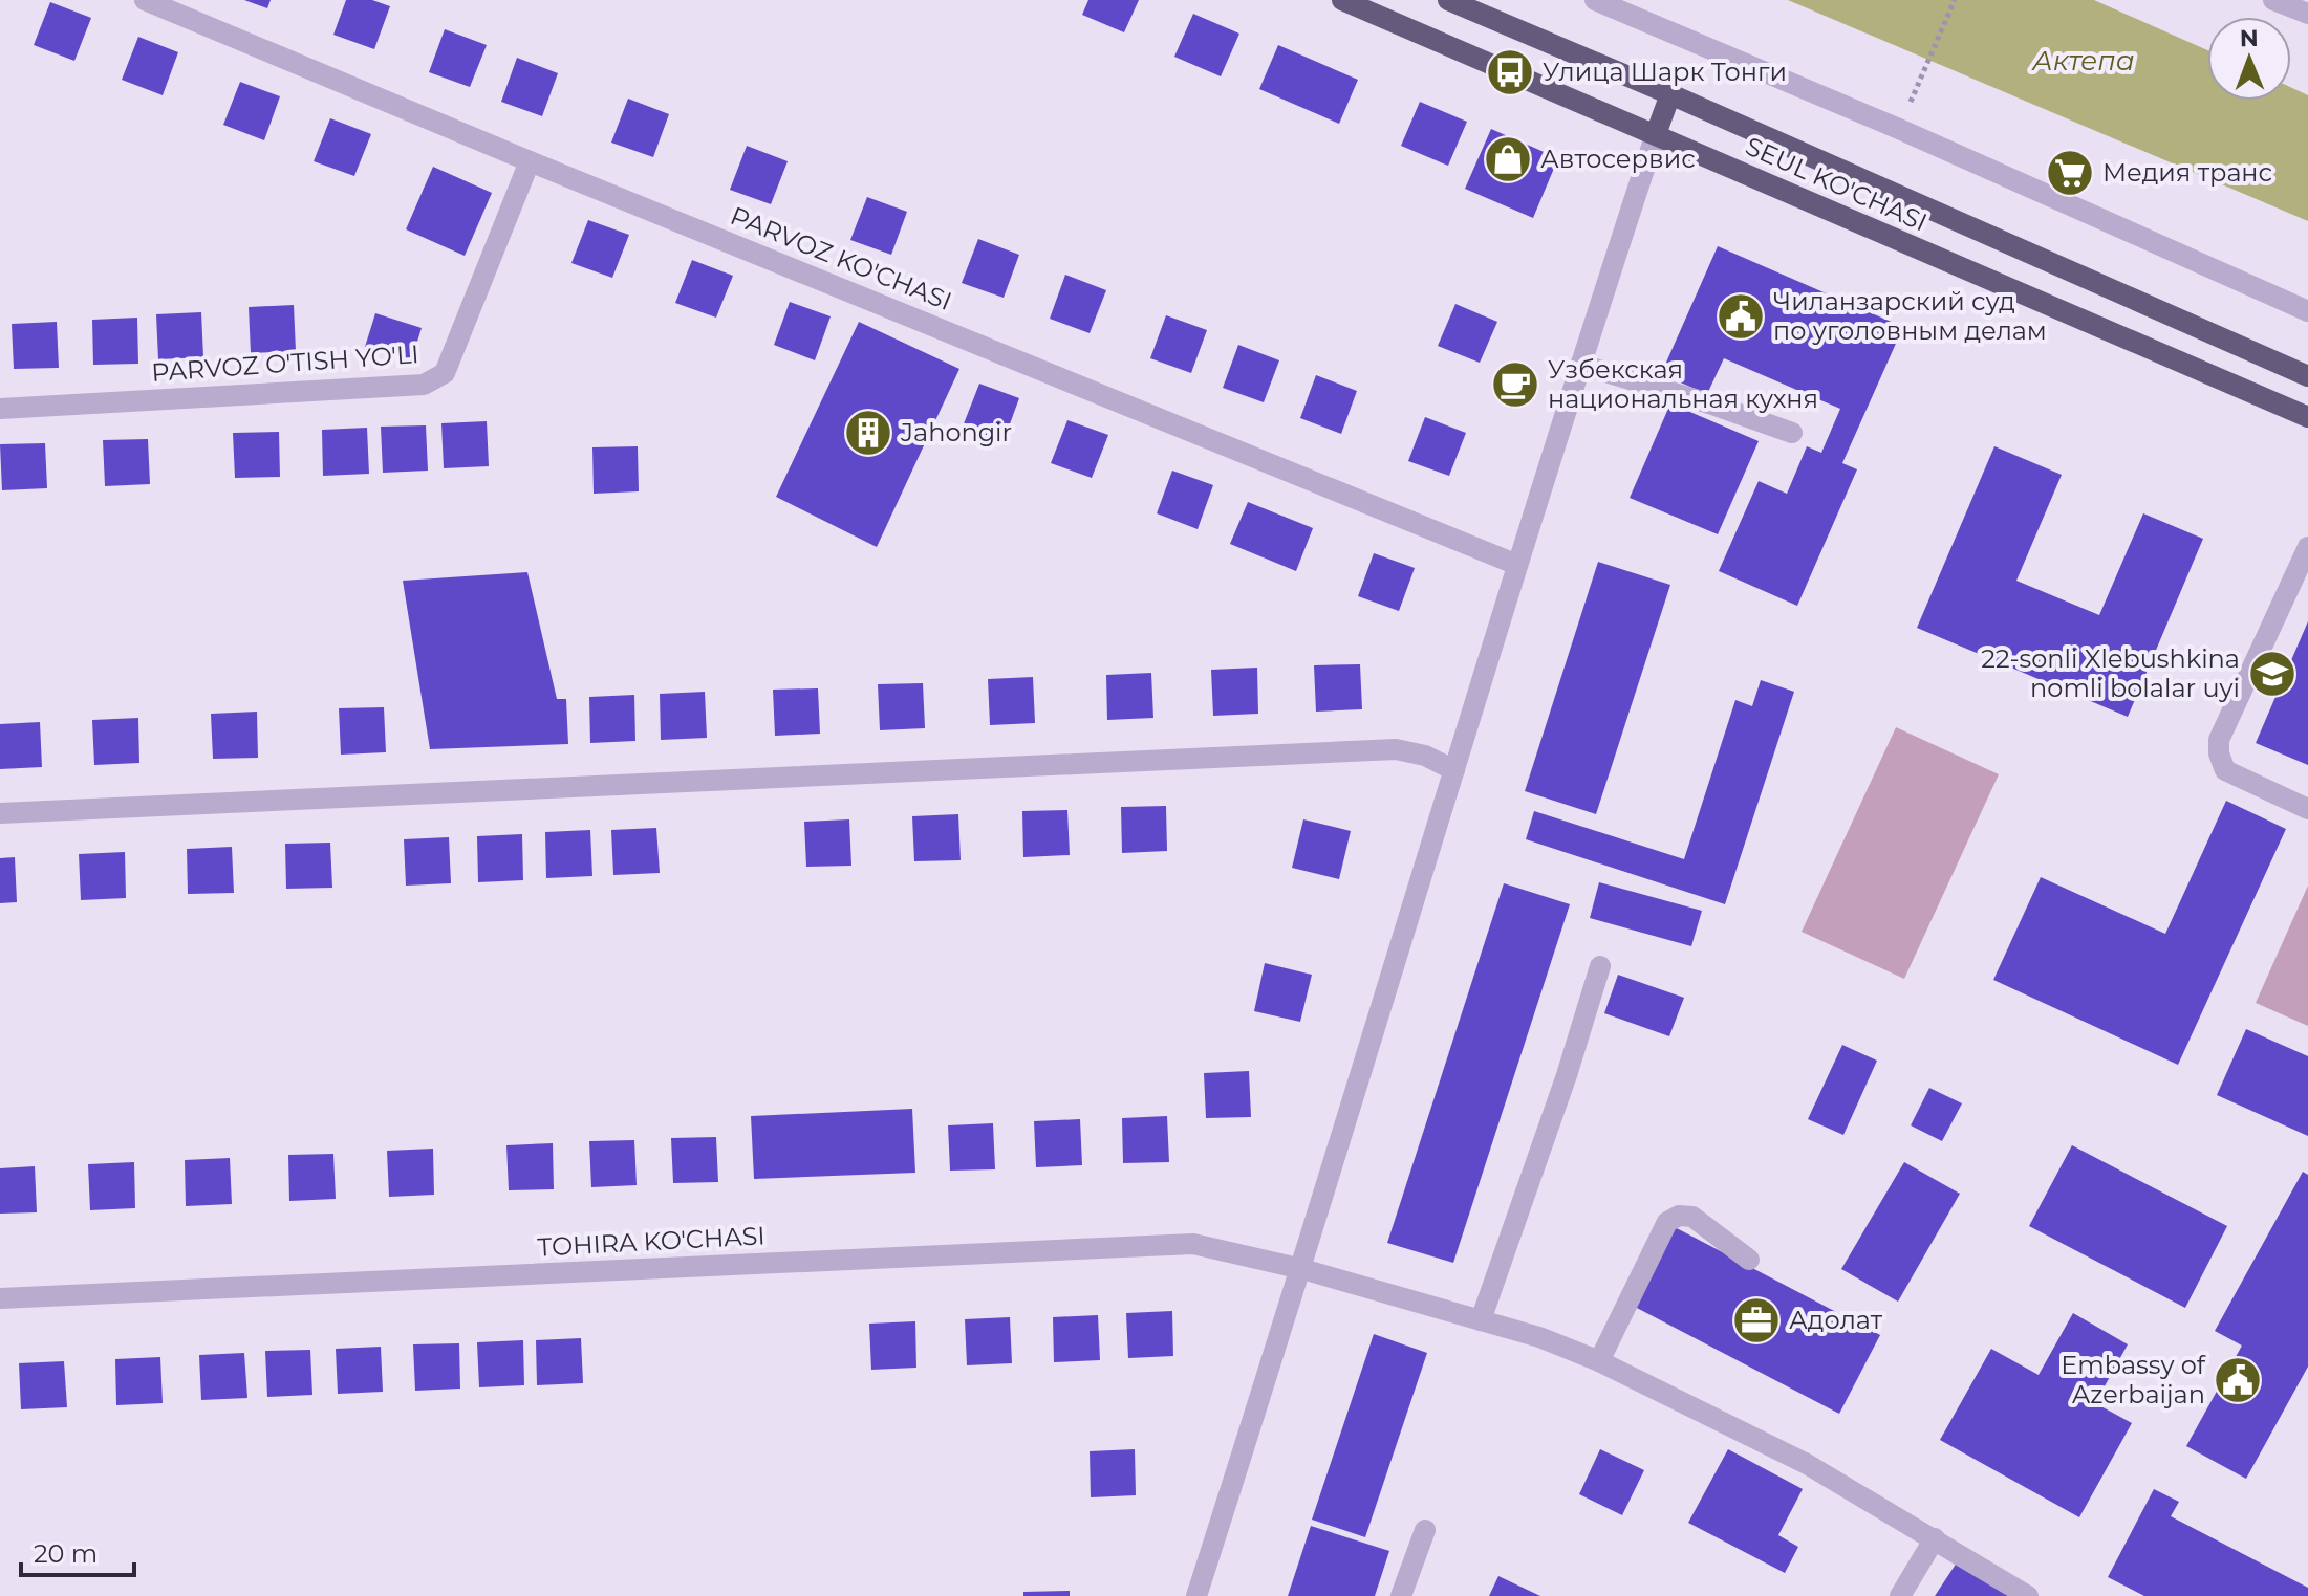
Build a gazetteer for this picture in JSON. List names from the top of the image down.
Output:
{
  "streets": {
    "main road": ["SEUL KO'CHASI"],
    "street": ["PARVOZ KO'CHASI", "PARVOZ O'TISH YO'LI", "TOHIRA KO'CHASI"]
  },
  "crossings": [
    ["PARVOZ KO'CHASI", "PARVOZ O'TISH YO'LI"]
  ],
  "water": ["Актепа"],
  "places": {
    "bus stop": ["Улица Шарк Тонги"],
    "shop": ["Автосервис"],
    "supermarket": ["Медия транс"],
    "public building": ["Чиланзарский суд по уголовным делам", "Embassy of Azerbaijan"],
    "cafe": ["Узбекская национальная кухня"],
    "building": ["Jahongir"],
    "school or university": ["22-sonli Xlebushkina nomli bolalar uyi"],
    "office": ["Адолат"]
  },
  "scale_bar": "20 m",
  "north": "top"
}
